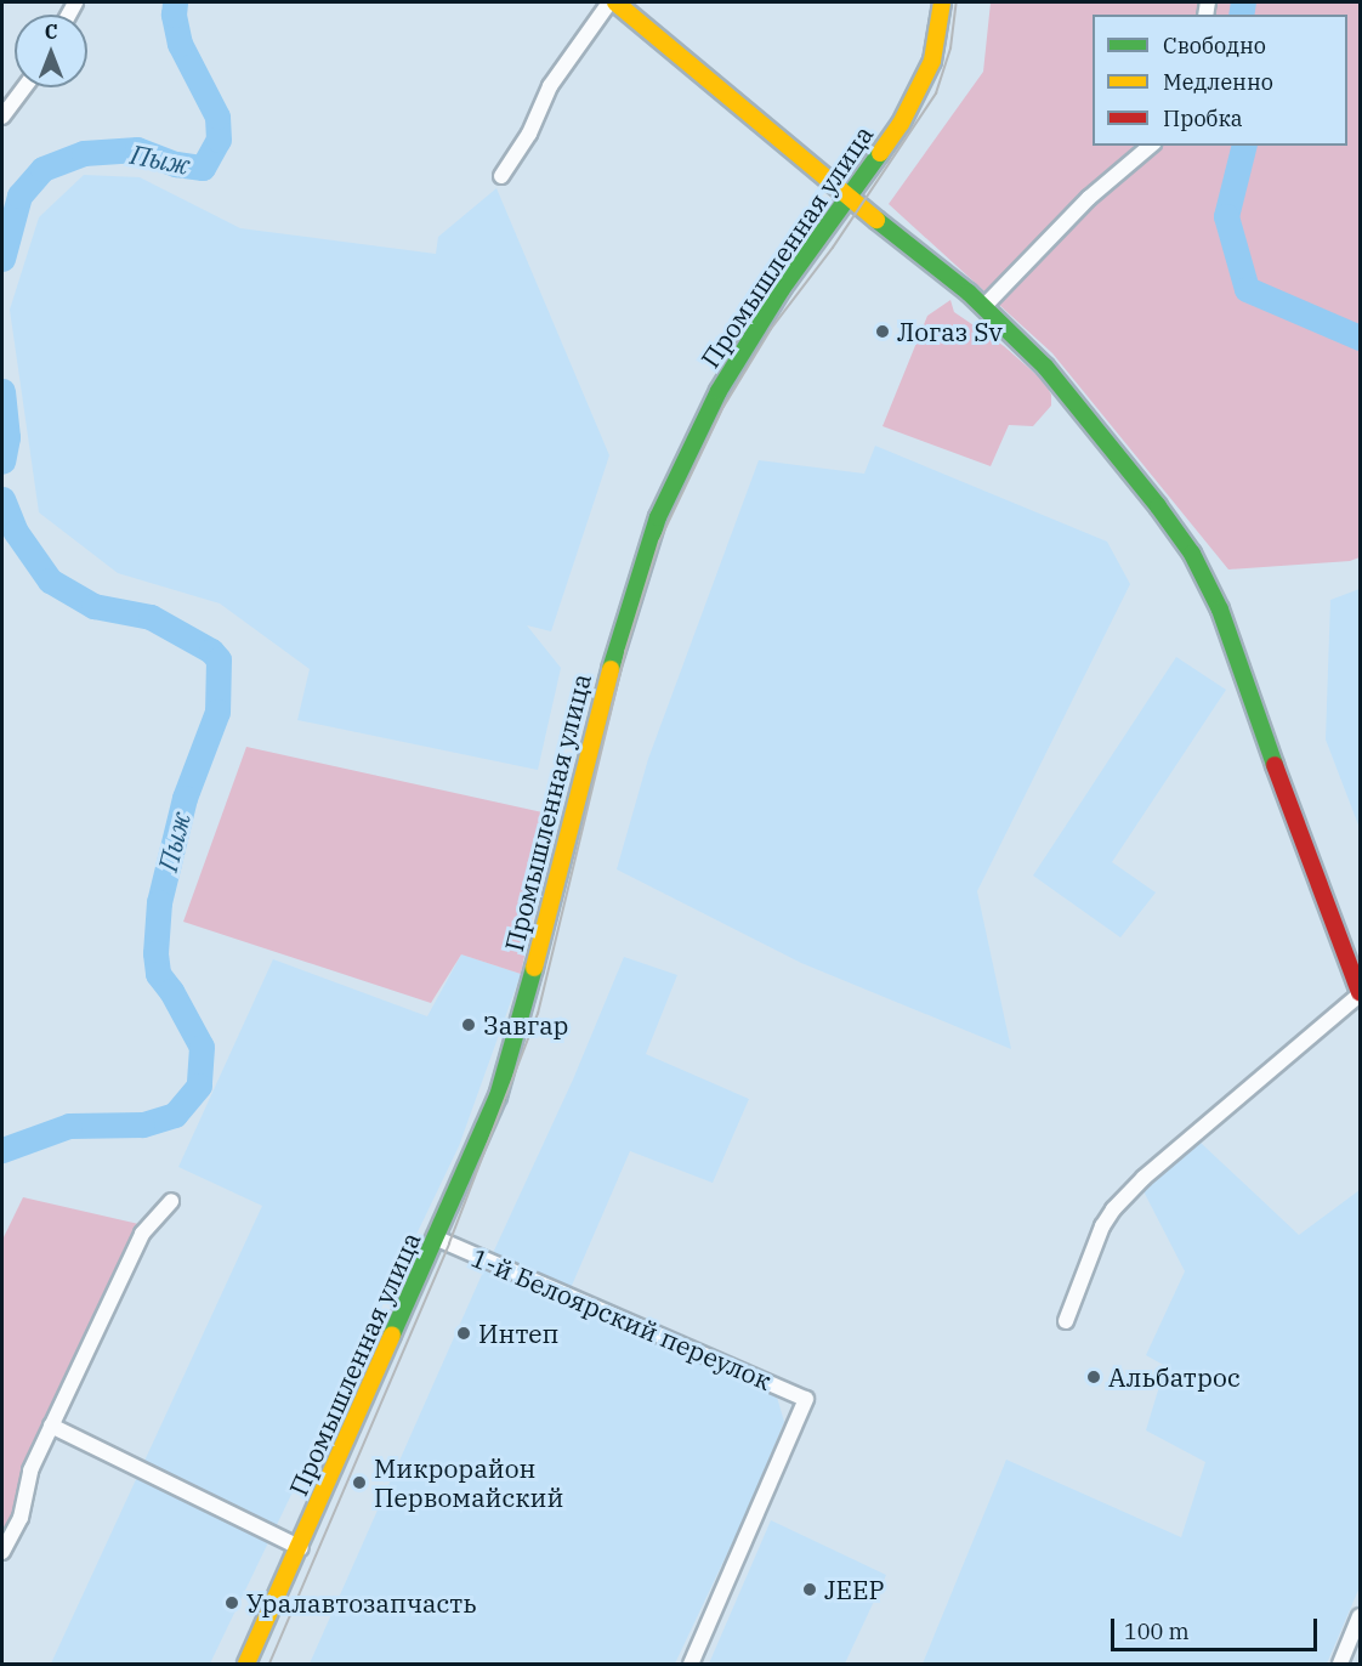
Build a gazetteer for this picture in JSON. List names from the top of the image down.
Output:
{
  "streets": {
    "street": ["Промышленная улица", "1-й Белоярский переулок"]
  },
  "crossings": [
    ["Промышленная улица", "1-й Белоярский переулок"]
  ],
  "water": ["Пыж"],
  "places": [
    "Логаз Sv",
    "Завгар",
    "Интеп",
    "Альбатрос",
    "Микрорайон Первомайский",
    "JEEP",
    "Уралавтозапчасть"
  ],
  "legend": ["Свободно", "Медленно", "Пробка"],
  "scale_bar": "100 m",
  "north": "top"
}
